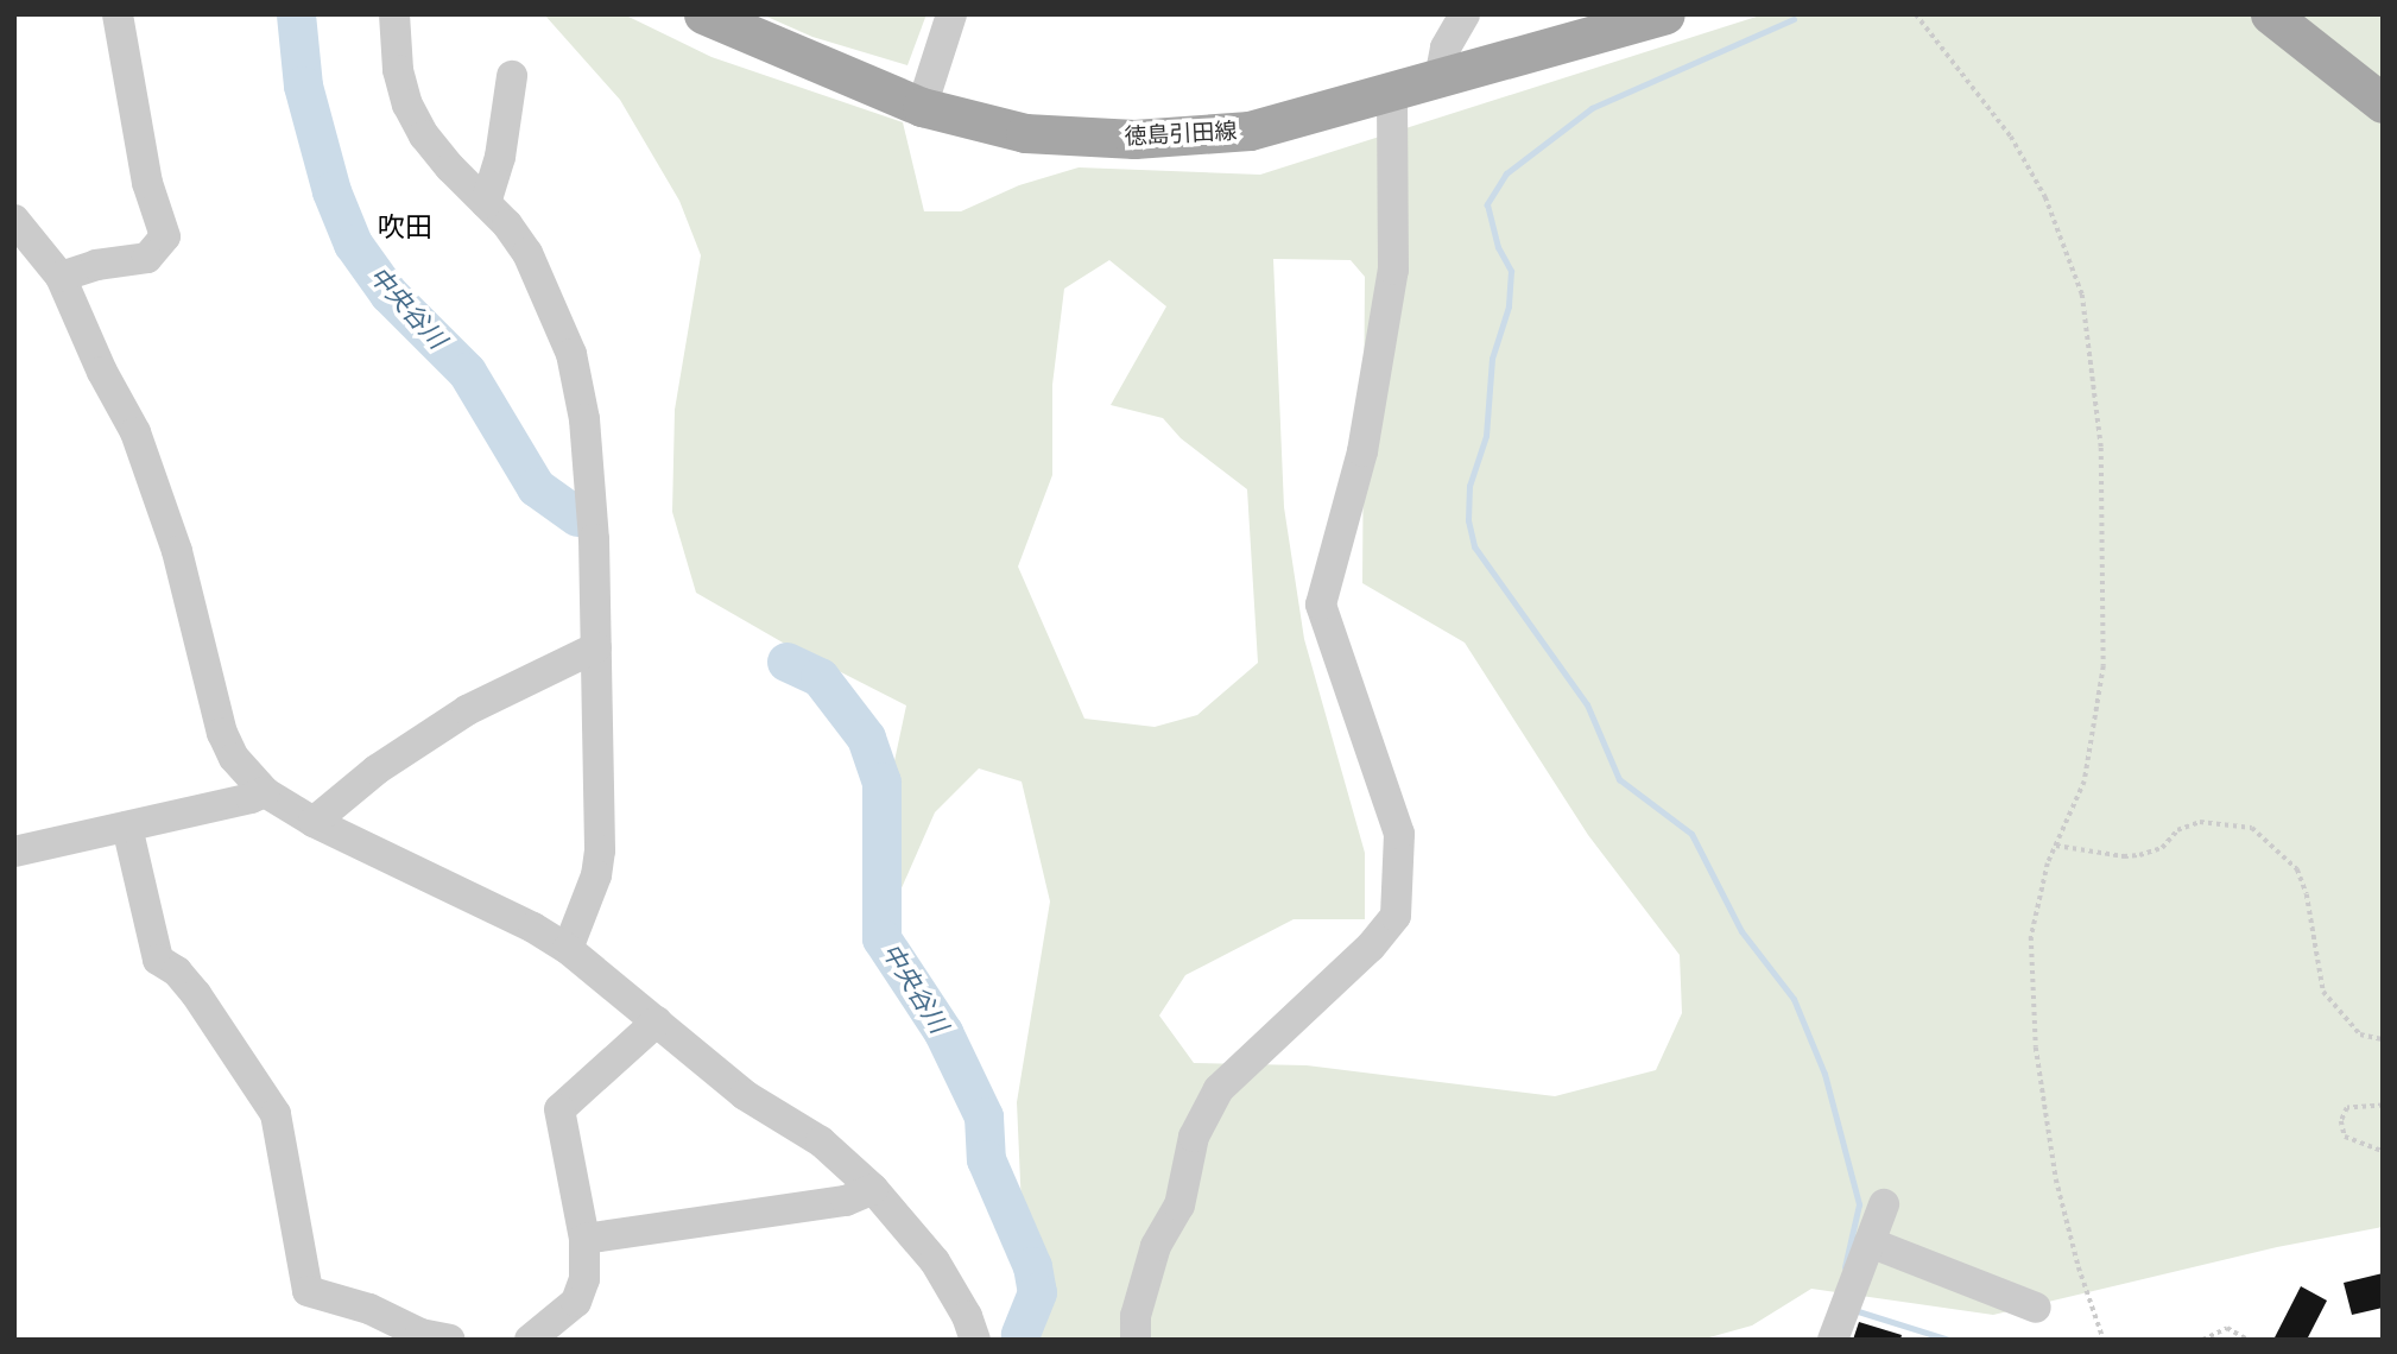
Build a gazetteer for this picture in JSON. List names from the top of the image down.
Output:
{
  "streets": {
    "main road": ["徳島引田線"]
  },
  "districts": ["吹田"],
  "water": ["中央谷川"]
}
